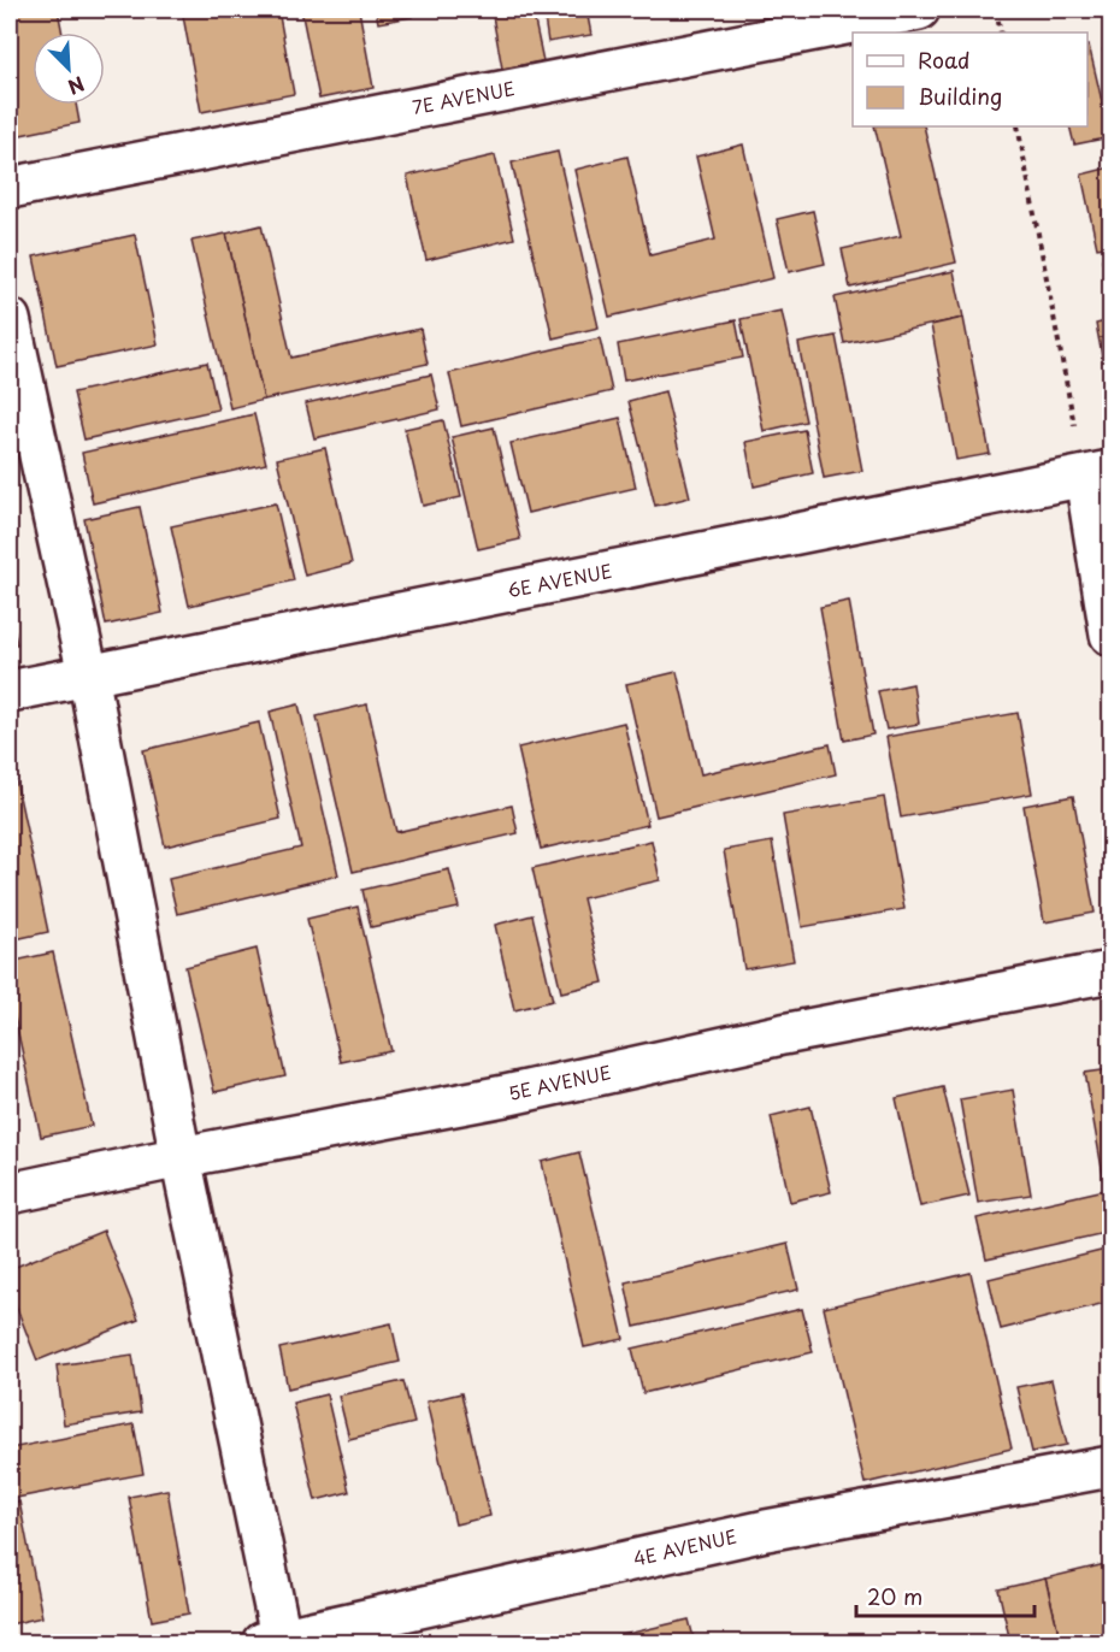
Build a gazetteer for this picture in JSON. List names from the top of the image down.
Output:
{
  "streets": {
    "street": [
      "7E AVENUE",
      "6E AVENUE",
      "5E AVENUE",
      "4E AVENUE"
    ]
  },
  "legend": ["Road", "Building"],
  "scale_bar": "20 m",
  "north": "bottom right"
}
